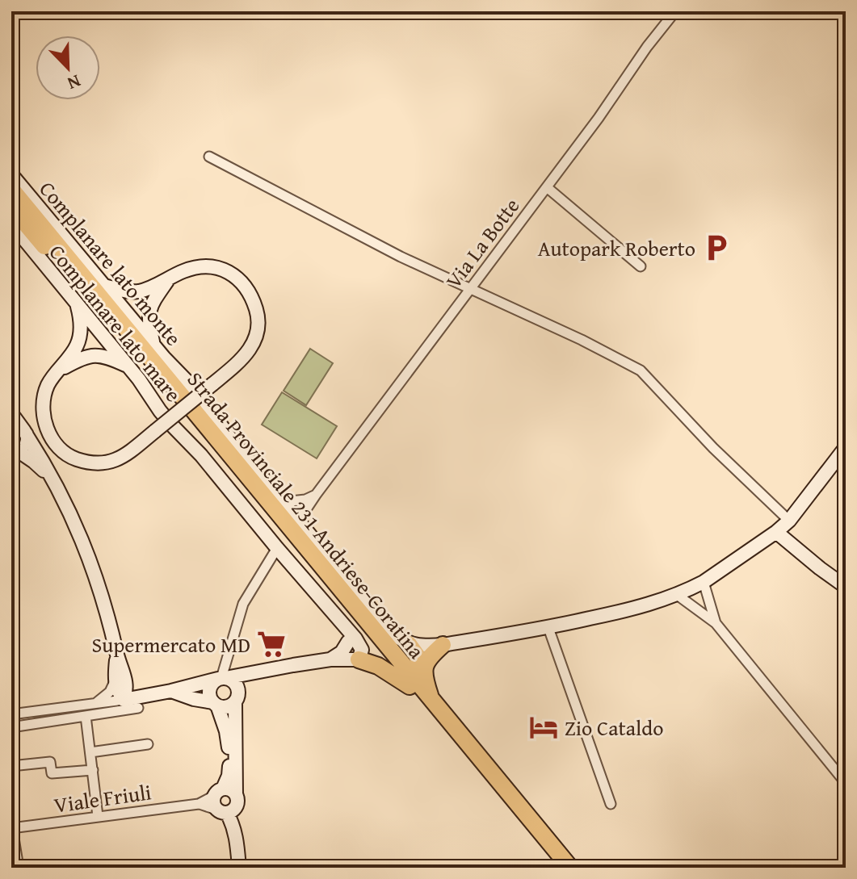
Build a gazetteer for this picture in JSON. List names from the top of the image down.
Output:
{
  "streets": {
    "highway": ["Strada Provinciale 231 Andriese-Coratina"],
    "main road": ["Complanare lato monte", "Complanare lato mare"],
    "street": ["Via La Botte", "Viale Friuli"]
  },
  "crossings": [
    ["Via La Botte", "Complanare lato monte"]
  ],
  "places": {
    "parking": ["Autopark Roberto"],
    "supermarket": ["Supermercato MD"],
    "hotel": ["Zio Cataldo"]
  },
  "north": "bottom right"
}
